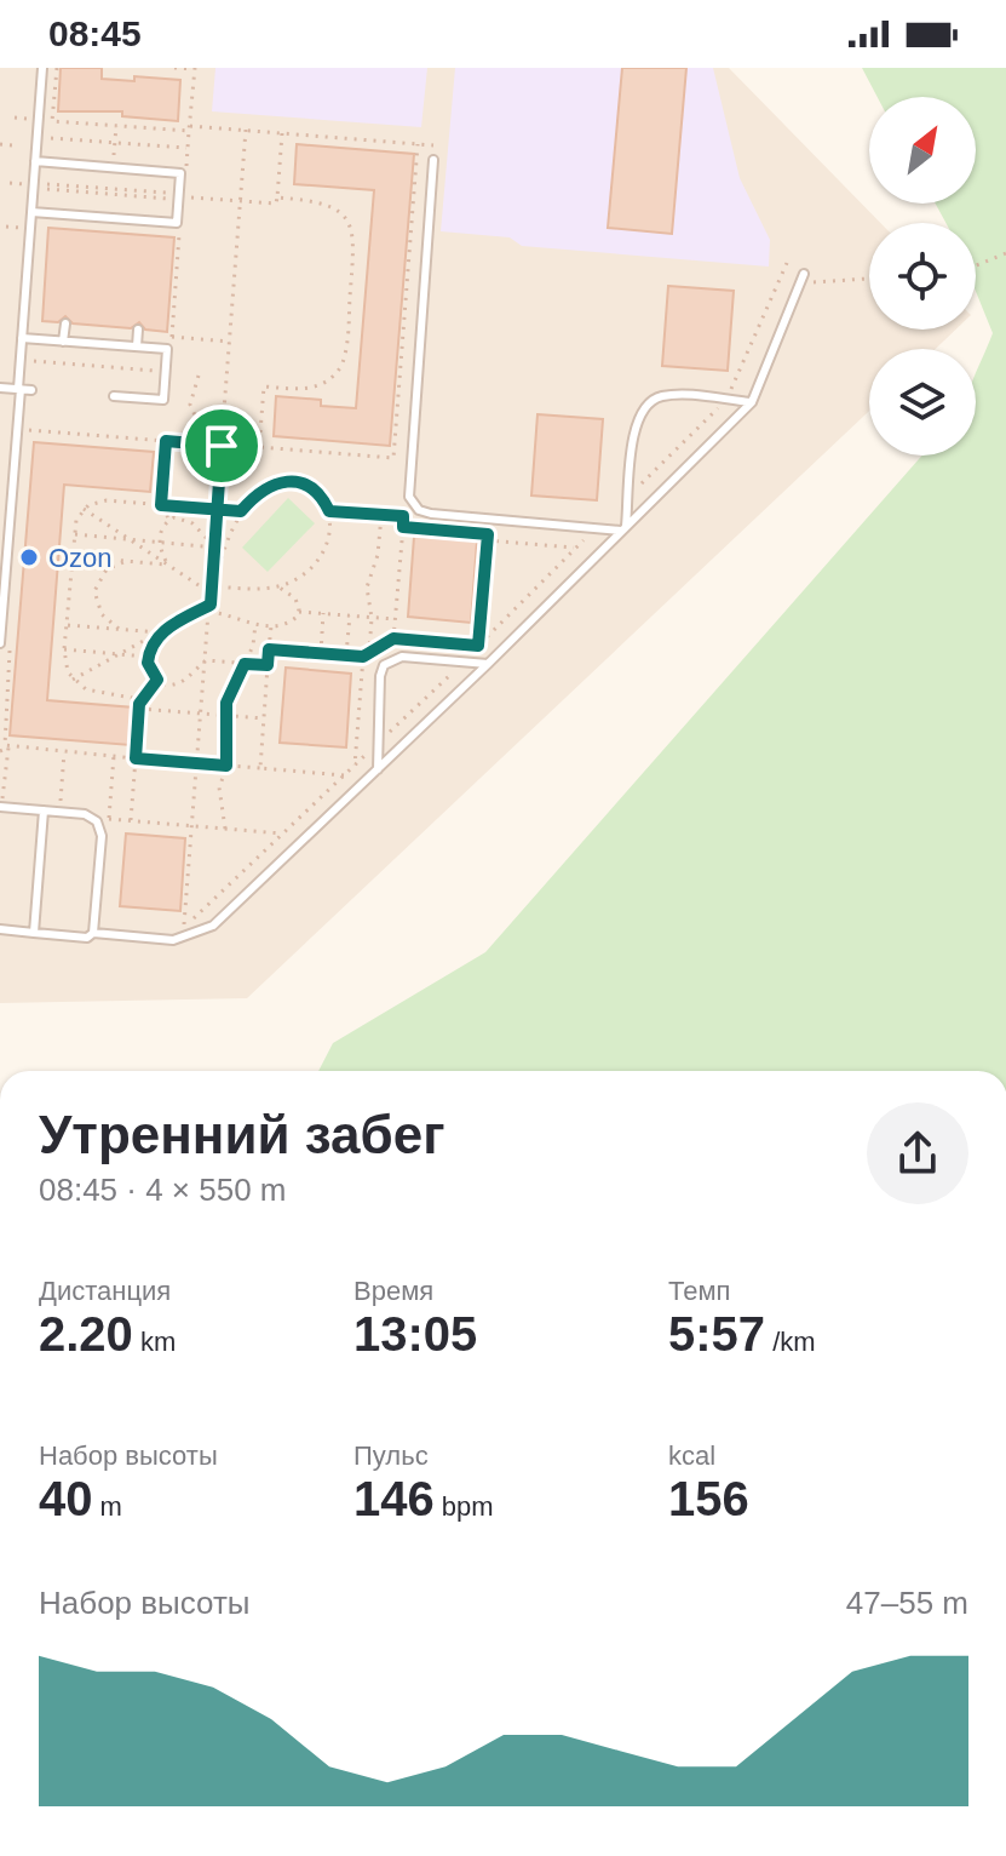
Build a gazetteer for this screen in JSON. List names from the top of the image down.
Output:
{
  "places": ["Ozon"],
  "north": "top right",
  "page": {
    "status": "08:45",
    "heading": ["Утренний забег", "08:45 · 4 × 550 m"],
    "stats": [
      ["Дистанция", "2.20 km"],
      ["Время", "13:05"],
      ["Темп", "5:57 /km"],
      ["Набор высоты", "40 m"],
      ["Пульс", "146 bpm"],
      ["kcal", "156"]
    ],
    "chart": ["Набор высоты", "47–55 m"]
  }
}
